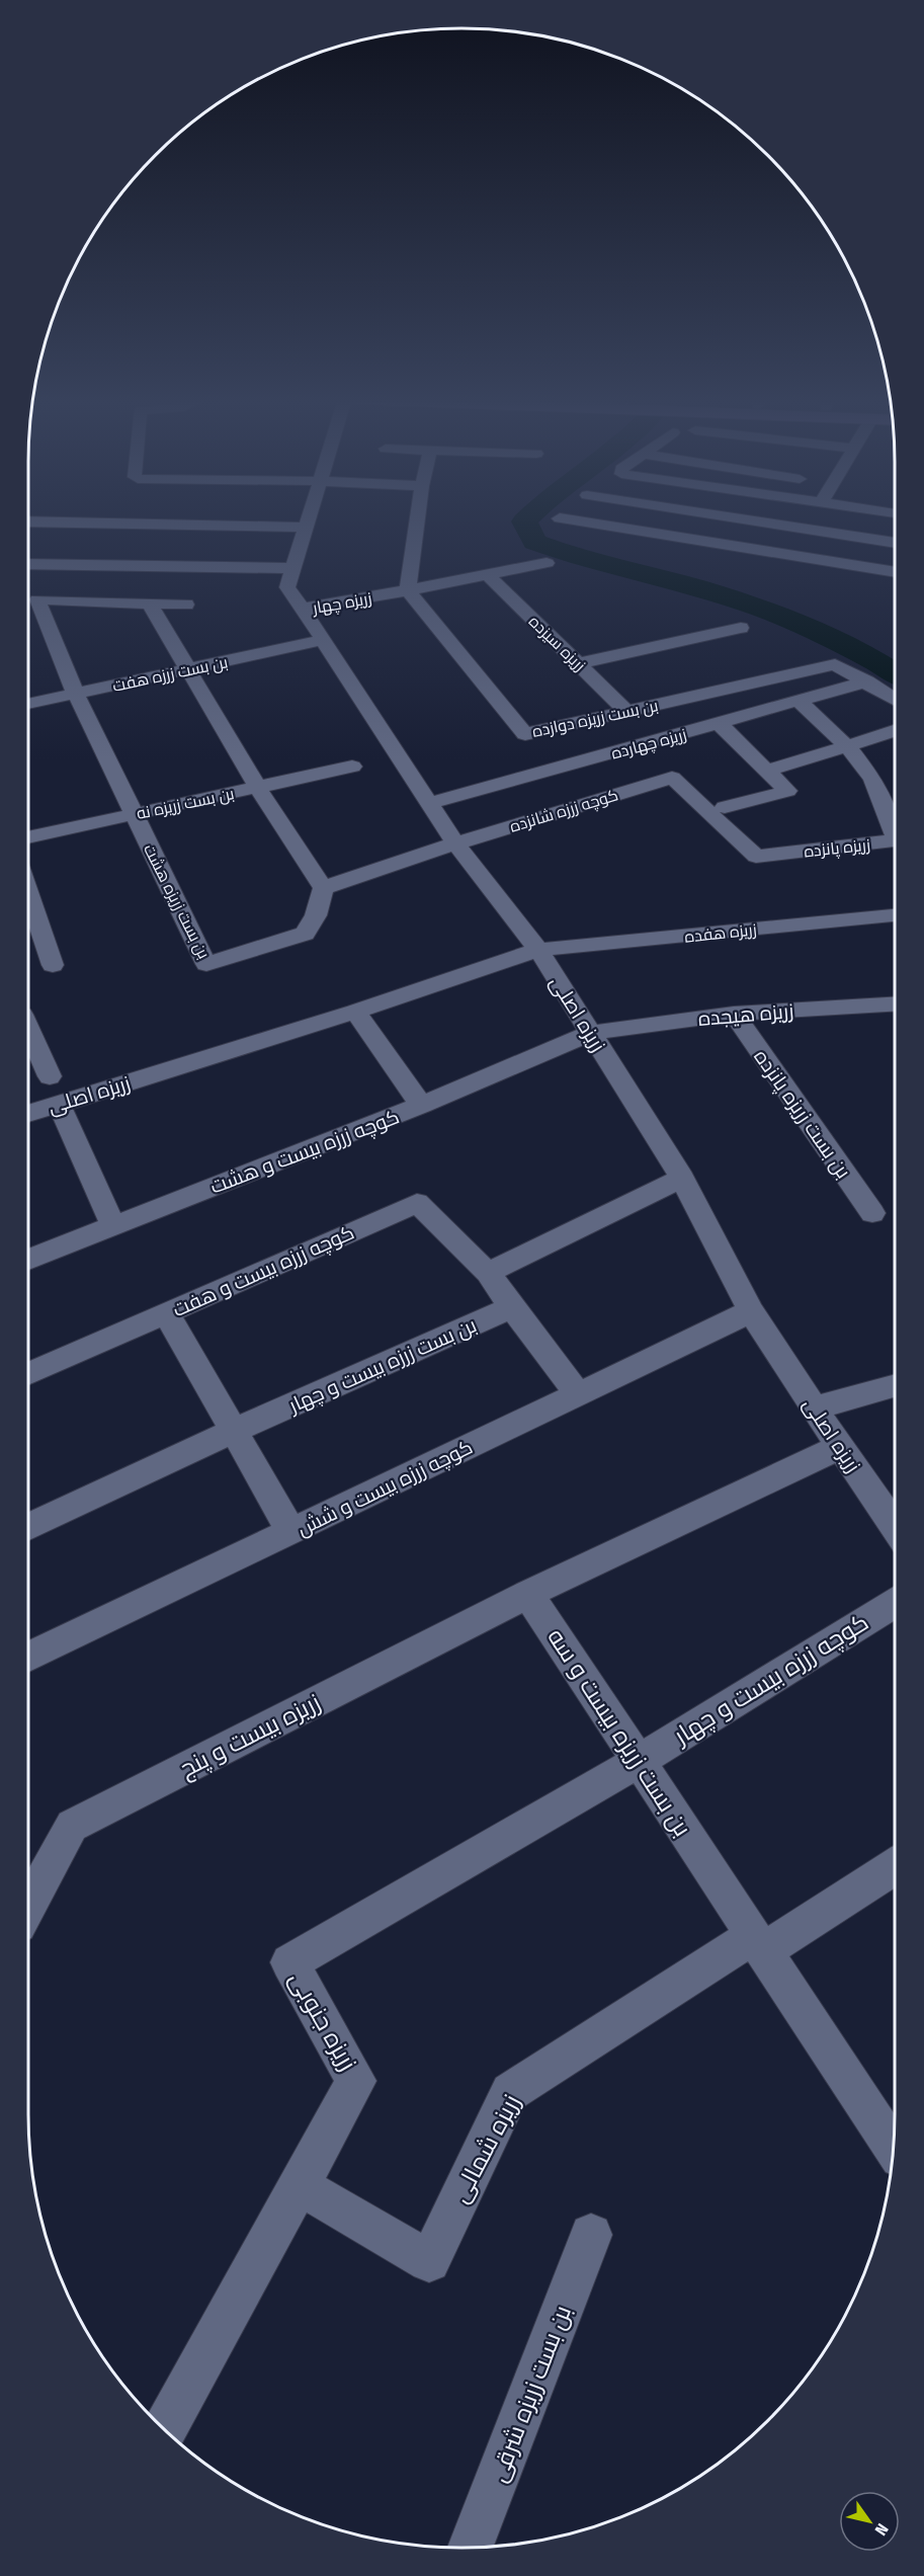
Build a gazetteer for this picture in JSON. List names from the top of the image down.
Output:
{
  "streets": {
    "street": [
      "زریزه چهار",
      "زریزه سیزده",
      "بن بست زرزه هفت",
      "بن بست زریزه دوازده",
      "زریزه چهارده",
      "بن بست زریزه نه",
      "کوچه زرزه شانزده",
      "زریزه پانزده",
      "بن بست زریزه هشت",
      "زریزه هفده",
      "زریزه اصلی",
      "زریزه هیجده",
      "بن بست زریزه پانزده",
      "کوچه زرزه بیست و هشت",
      "کوچه زرزه بیست و هفت",
      "بن بست زرزه بیست و چهار",
      "کوچه زرزه بیست و شش",
      "کوچه زرزه بیست و چهار",
      "بن بست زریزه بیست و سه",
      "زریزه بیست و پنج",
      "زریزه جنوبی",
      "زریزه شمالی",
      "بن بست زریزه شرقی"
    ]
  },
  "crossings": [
    ["زریزه چهار", "بن بست زرزه هفت"],
    ["زریزه چهار", "بن بست زریزه دوازده"],
    ["زریزه چهار", "زریزه چهارده"],
    ["زریزه چهار", "کوچه زرزه شانزده"],
    ["زریزه چهار", "زریزه هفده"],
    ["زریزه چهار", "زریزه اصلی"],
    ["زریزه سیزده", "بن بست زریزه دوازده"],
    ["بن بست زرزه هفت", "بن بست زریزه هشت"],
    ["بن بست زریزه دوازده", "زریزه چهارده"],
    ["زریزه چهارده", "زریزه پانزده"],
    ["بن بست زریزه نه", "بن بست زریزه هشت"],
    ["کوچه زرزه شانزده", "زریزه پانزده"],
    ["کوچه زرزه شانزده", "بن بست زریزه هشت"],
    ["زریزه هفده", "زریزه اصلی"],
    ["زریزه اصلی", "زریزه هیجده"],
    ["زریزه اصلی", "کوچه زرزه بیست و هشت"],
    ["زریزه اصلی", "کوچه زرزه بیست و شش"],
    ["زریزه هیجده", "بن بست زریزه پانزده"],
    ["زریزه هیجده", "کوچه زرزه بیست و هشت"],
    ["کوچه زرزه بیست و چهار", "بن بست زریزه بیست و سه"],
    ["کوچه زرزه بیست و چهار", "زریزه جنوبی"],
    ["بن بست زریزه بیست و سه", "زریزه بیست و پنج"],
    ["بن بست زریزه بیست و سه", "زریزه جنوبی"],
    ["بن بست زریزه بیست و سه", "زریزه شمالی"],
    ["زریزه جنوبی", "زریزه شمالی"]
  ],
  "north": "bottom right"
}
